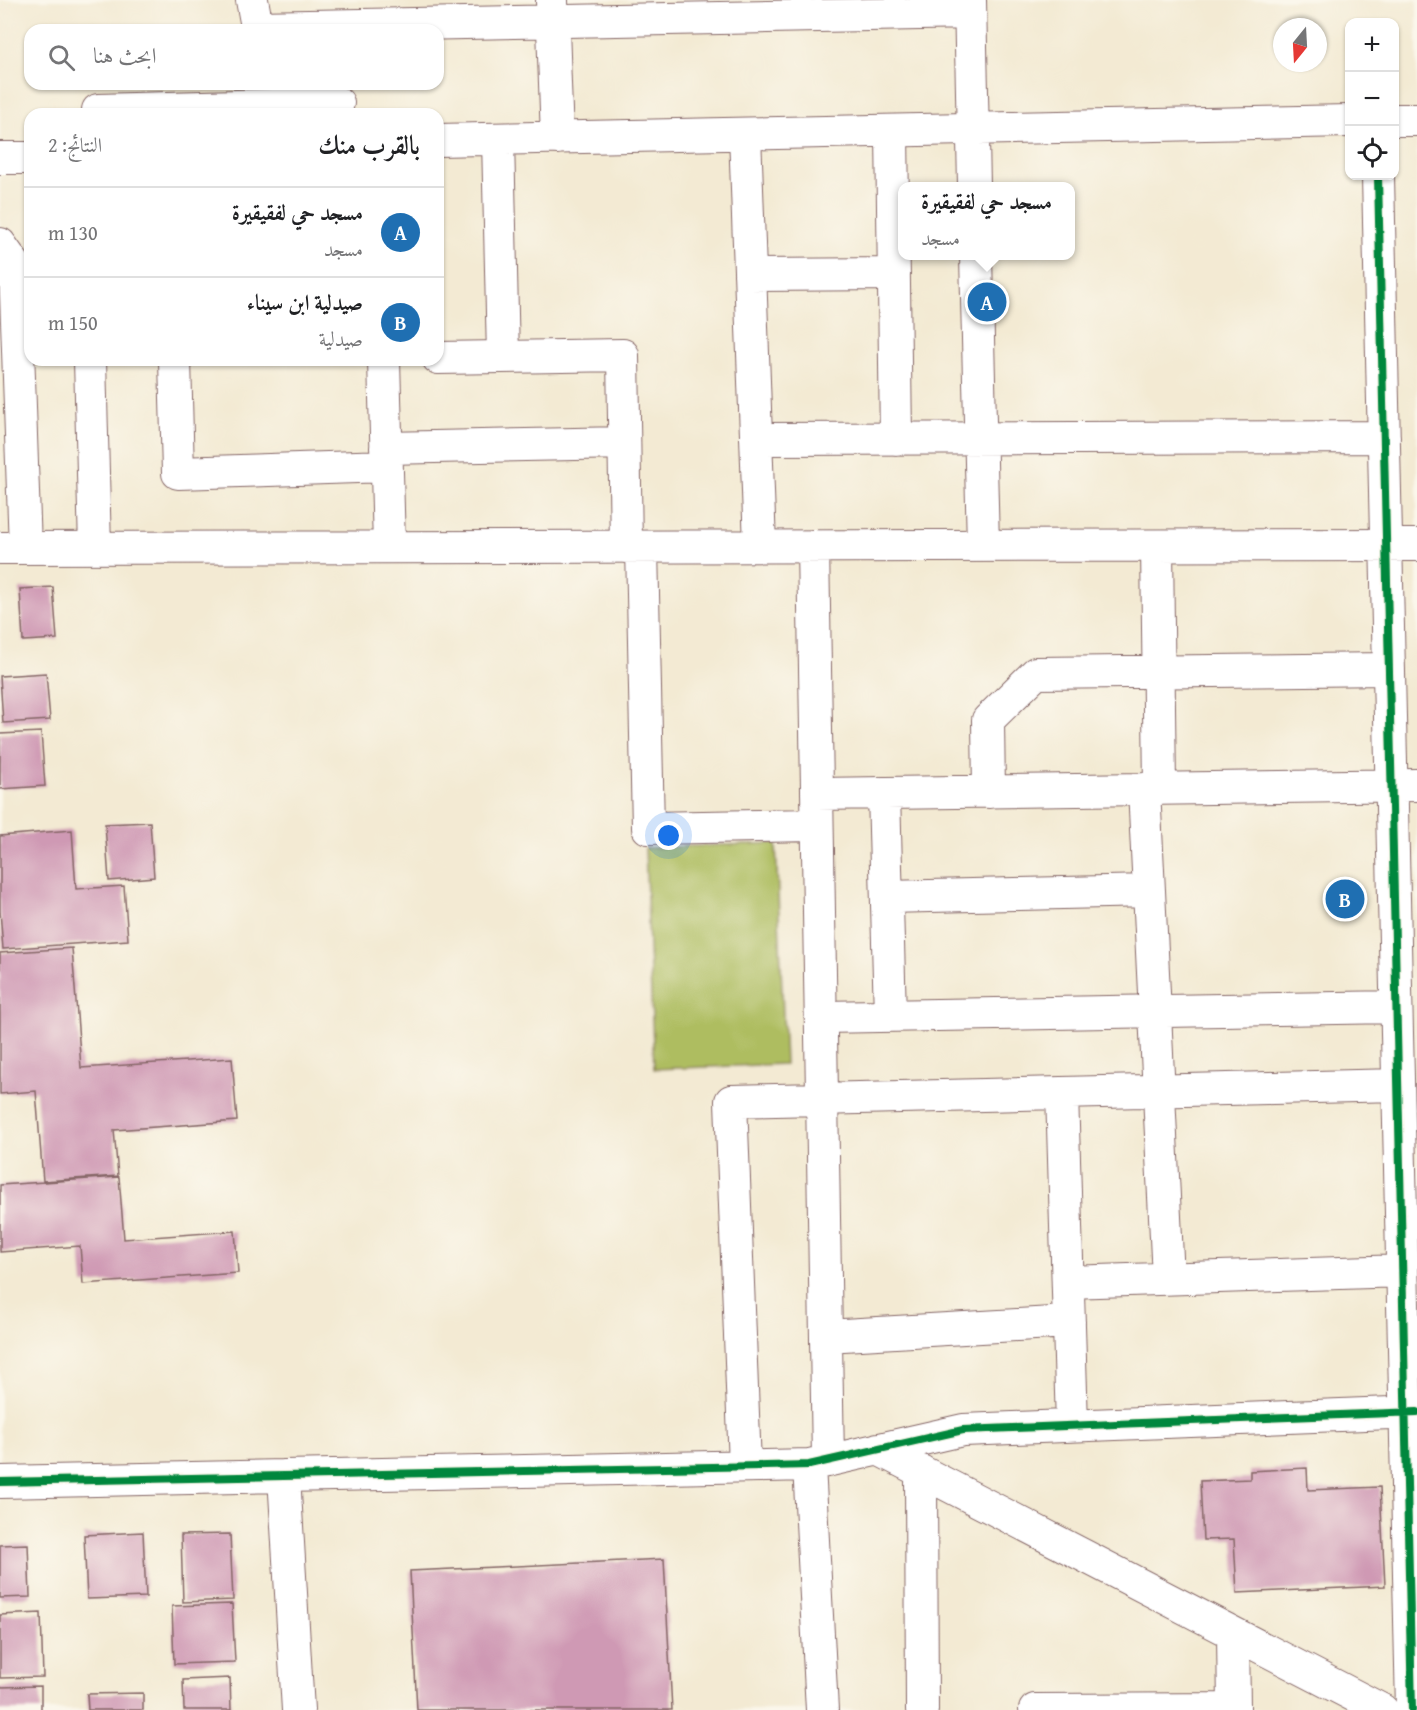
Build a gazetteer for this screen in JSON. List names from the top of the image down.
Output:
{
  "north": "bottom",
  "page": {
    "map_buttons": ["+", "−"],
    "search": "ابحث هنا",
    "heading": ["بالقرب منك", "النتائج: 2"],
    "popup": ["مسجد حي لفقيقيرة", "مسجد"],
    "list": [
      {
        "mark": "A",
        "name": "مسجد حي لفقيقيرة",
        "note": "مسجد",
        "value": "130 m"
      },
      {
        "mark": "B",
        "name": "صيدلية ابن سيناء",
        "note": "صيدلية",
        "value": "150 m"
      }
    ],
    "pins": ["A", "B"]
  }
}
